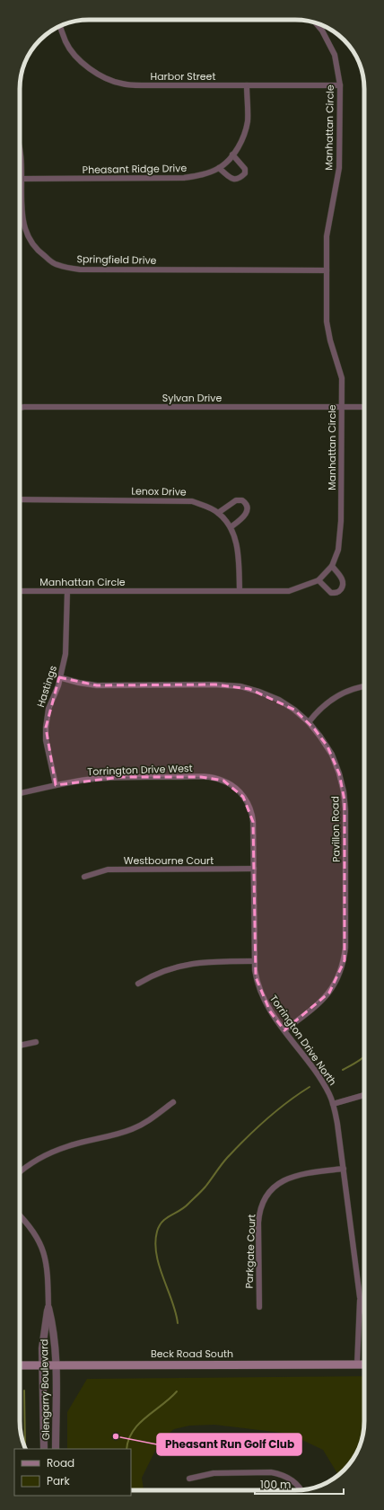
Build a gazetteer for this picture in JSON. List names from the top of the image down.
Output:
{
  "streets": {
    "main road": ["Beck Road South"],
    "street": [
      "Harbor Street",
      "Manhattan Circle",
      "Pheasant Ridge Drive",
      "Springfield Drive",
      "Sylvan Drive",
      "Lenox Drive",
      "Hastings",
      "Torrington Drive West",
      "Pavillon Road",
      "Westbourne Court",
      "Torrington Drive North",
      "Parkgate Court",
      "Glengarry Boulevard"
    ]
  },
  "crossings": [
    ["Harbor Street", "Manhattan Circle"],
    ["Harbor Street", "Pheasant Ridge Drive"],
    ["Manhattan Circle", "Springfield Drive"],
    ["Manhattan Circle", "Sylvan Drive"],
    ["Manhattan Circle", "Lenox Drive"],
    ["Manhattan Circle", "Hastings"],
    ["Pheasant Ridge Drive", "Springfield Drive"],
    ["Hastings", "Torrington Drive West"],
    ["Hastings", "Pavillon Road"],
    ["Torrington Drive West", "Torrington Drive North"],
    ["Pavillon Road", "Torrington Drive North"],
    ["Westbourne Court", "Torrington Drive North"],
    ["Torrington Drive North", "Parkgate Court"],
    ["Torrington Drive North", "Beck Road South"],
    ["Beck Road South", "Glengarry Boulevard"]
  ],
  "places": ["Pheasant Run Golf Club"],
  "legend": ["Road", "Park"],
  "scale_bar": "100 m"
}
